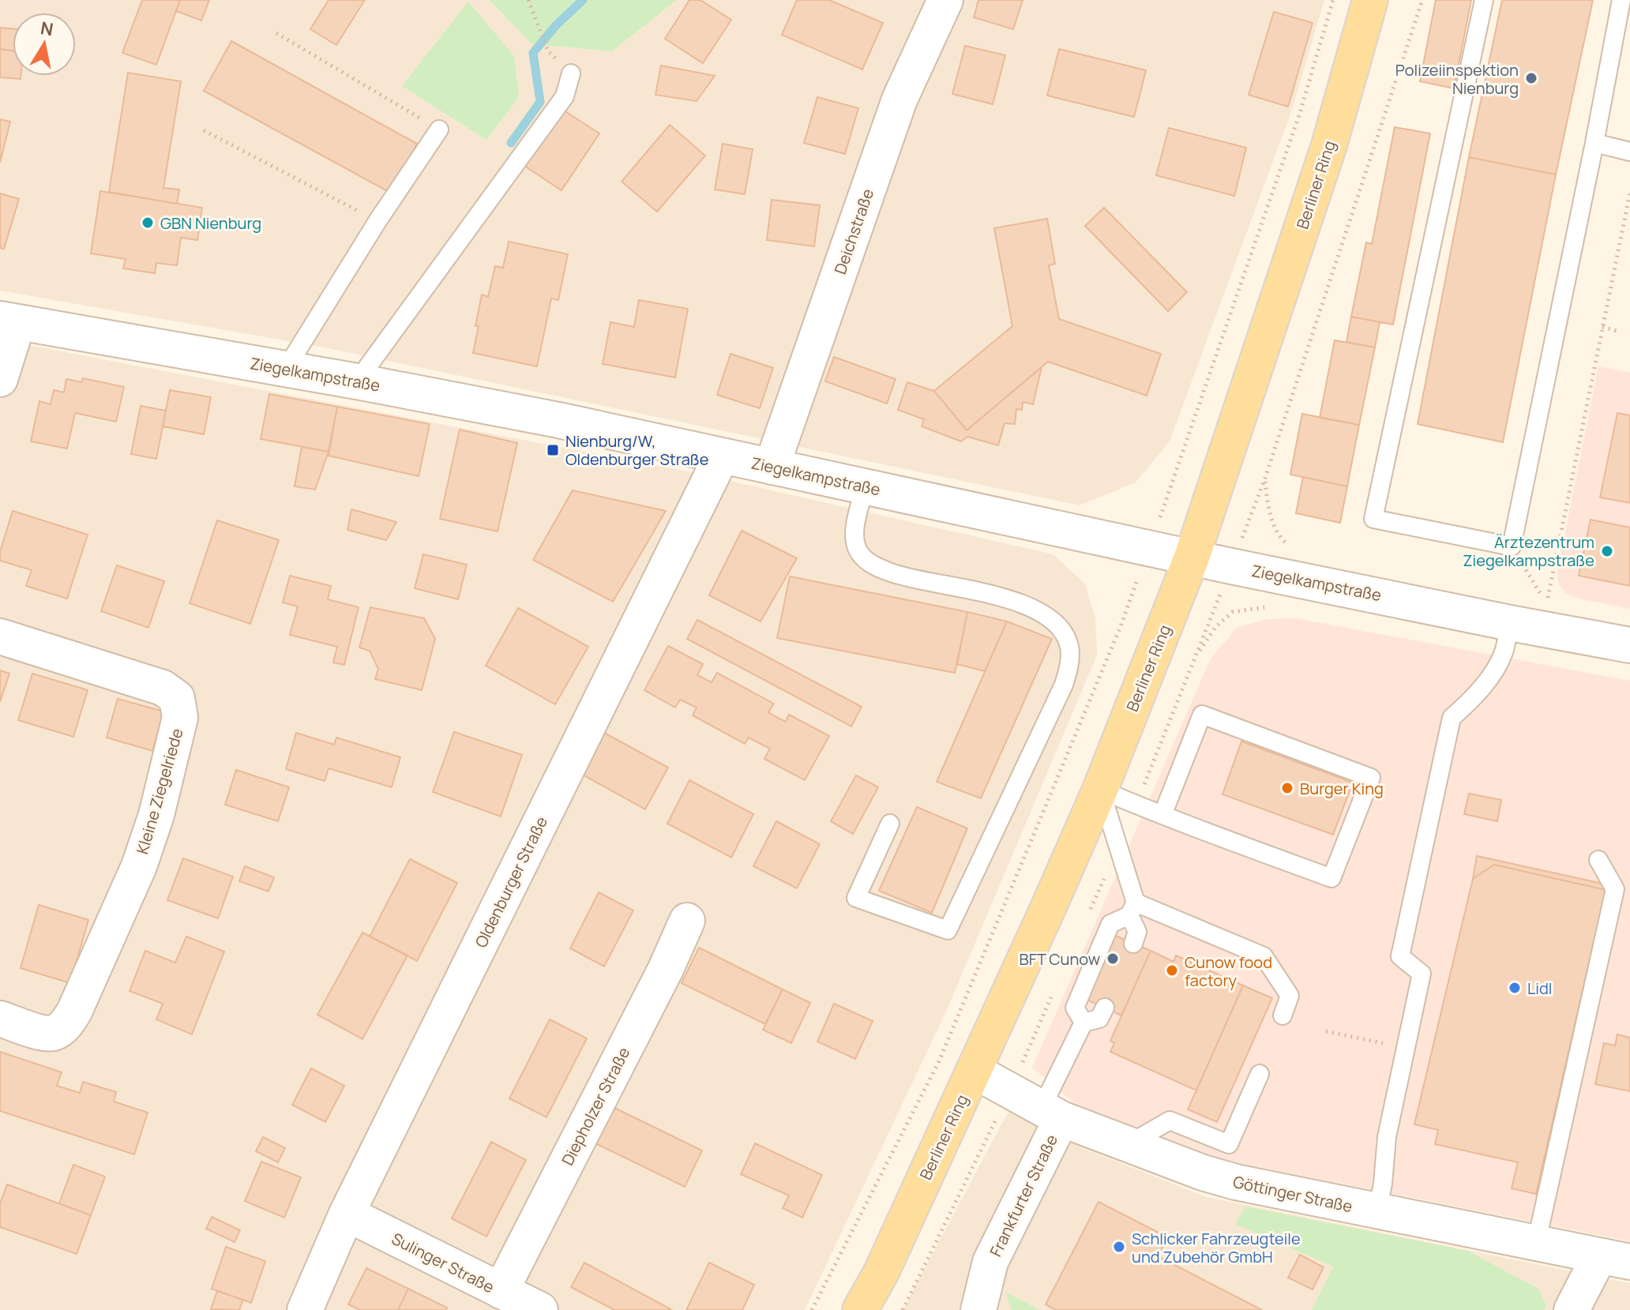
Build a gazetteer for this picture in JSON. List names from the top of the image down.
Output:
{
  "streets": {
    "main road": ["Berliner Ring"],
    "street": [
      "Deichstraße",
      "Ziegelkampstraße",
      "Kleine Ziegelriede",
      "Oldenburger Straße",
      "Diepholzer Straße",
      "Göttinger Straße",
      "Frankfurter Straße",
      "Sulinger Straße"
    ]
  },
  "crossings": [
    ["Berliner Ring", "Ziegelkampstraße"],
    ["Berliner Ring", "Göttinger Straße"],
    ["Deichstraße", "Ziegelkampstraße"],
    ["Ziegelkampstraße", "Oldenburger Straße"],
    ["Oldenburger Straße", "Sulinger Straße"],
    ["Diepholzer Straße", "Sulinger Straße"],
    ["Göttinger Straße", "Frankfurter Straße"]
  ],
  "places": {
    "other": [
      "Polizeiinspektion Nienburg",
      "GBN Nienburg",
      "Ärztezentrum Ziegelkampstraße",
      "Burger King",
      "BFT Cunow",
      "Cunow food factory",
      "Lidl",
      "Schlicker Fahrzeugteile und Zubehör GmbH"
    ],
    "transit": ["Nienburg/W, Oldenburger Straße"]
  },
  "north": "top"
}
